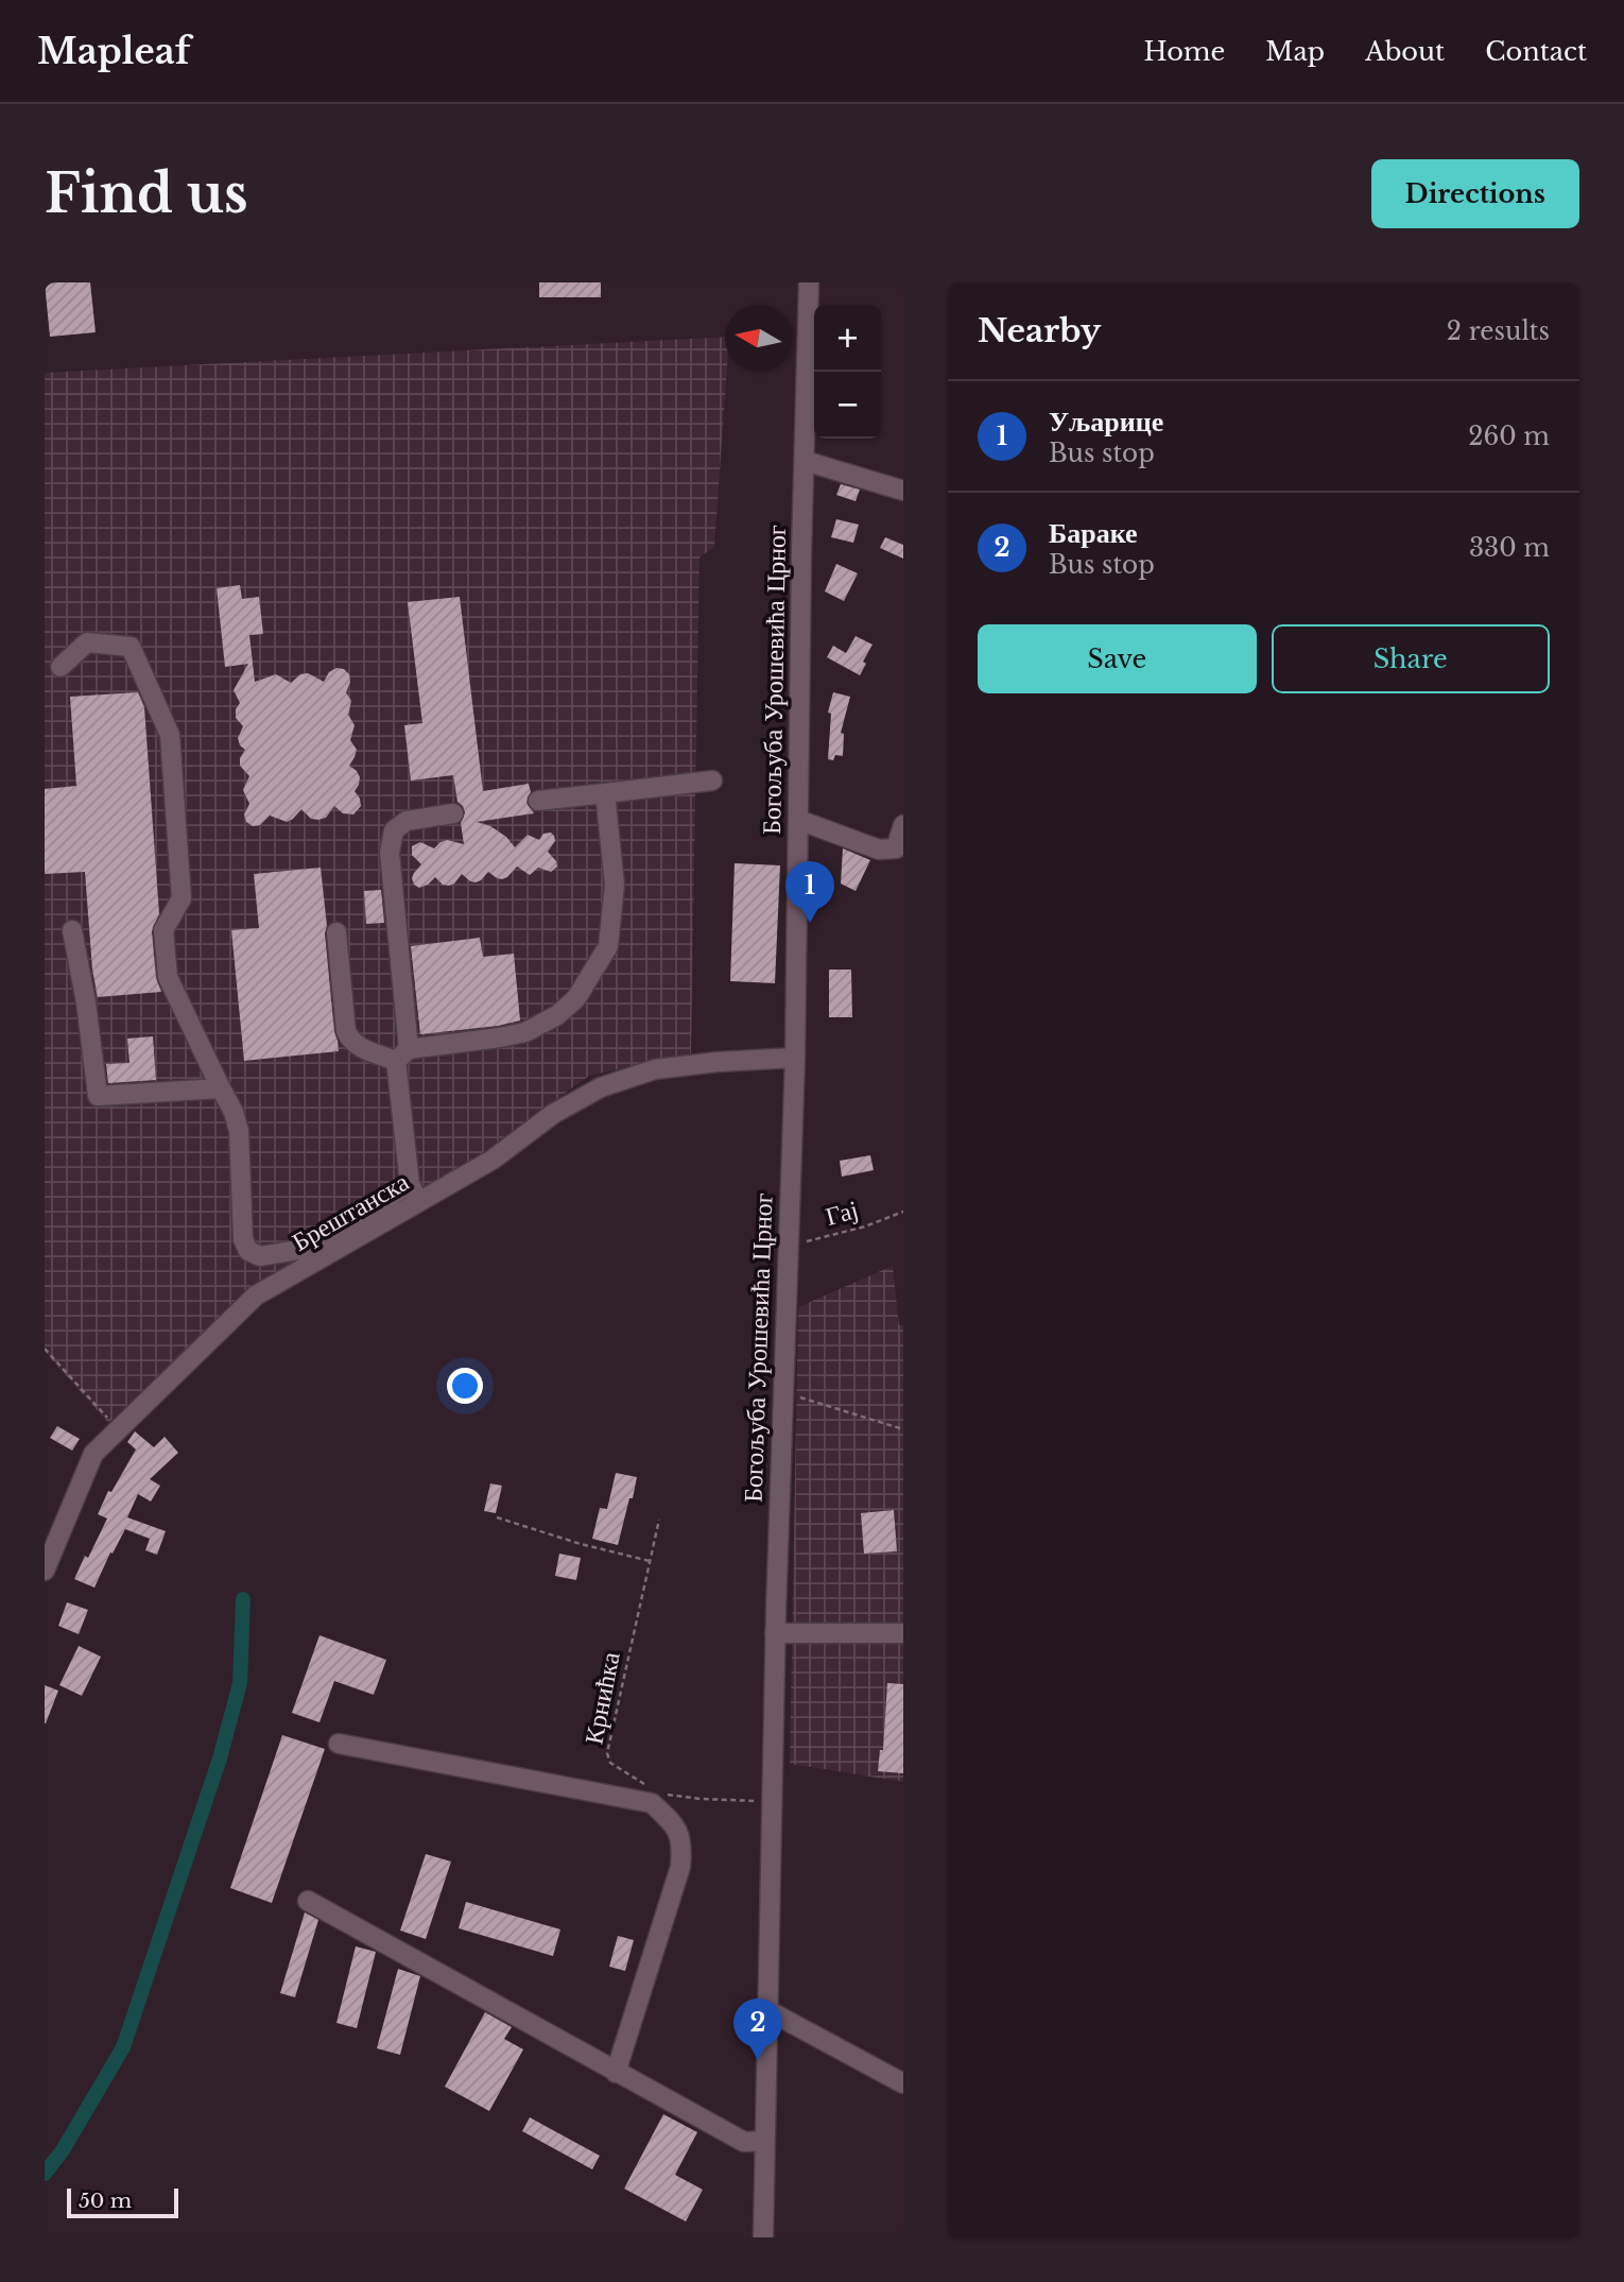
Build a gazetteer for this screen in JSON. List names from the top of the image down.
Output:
{
  "streets": {
    "street": ["Богољуба Урошевића Црног", "Брештанска"],
    "path": ["Гај", "Крнићка"]
  },
  "crossings": [
    ["Богољуба Урошевића Црног", "Брештанска"],
    ["Богољуба Урошевића Црног", "Гај"]
  ],
  "scale_bar": "50 m",
  "north": "left",
  "page": {
    "header": "Mapleaf",
    "nav": [
      "Home",
      "Map",
      "About",
      "Contact"
    ],
    "buttons": [
      "Directions",
      ["Save", "Share"]
    ],
    "title": "Find us",
    "heading": ["Nearby", "2 results"],
    "map_buttons": ["+", "−"],
    "list": [
      {
        "mark": "1",
        "name": "Уљарице",
        "note": "Bus stop",
        "value": "260 m"
      },
      {
        "mark": "2",
        "name": "Бараке",
        "note": "Bus stop",
        "value": "330 m"
      }
    ],
    "pins": ["1", "2"],
    "scale": "50 m"
  }
}
